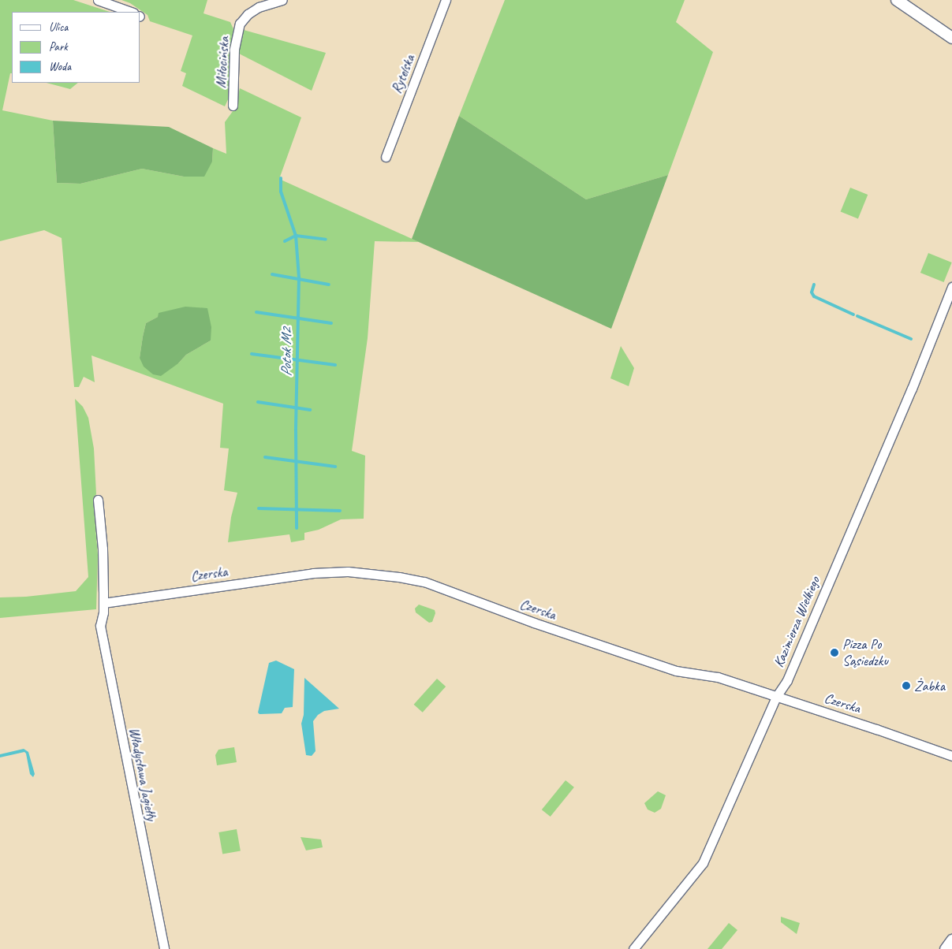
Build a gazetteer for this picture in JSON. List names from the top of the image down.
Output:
{
  "streets": {
    "street": [
      "Miłocińska",
      "Rytelska",
      "Czerska",
      "Kazimierza Wielkiego",
      "Władysława Jagiełły"
    ]
  },
  "crossings": [
    ["Czerska", "Kazimierza Wielkiego"],
    ["Czerska", "Władysława Jagiełły"]
  ],
  "water": ["Potok M2"],
  "places": ["Pizza Po Sąsiedzku", "Żabka"],
  "legend": ["Ulica", "Park", "Woda"]
}
